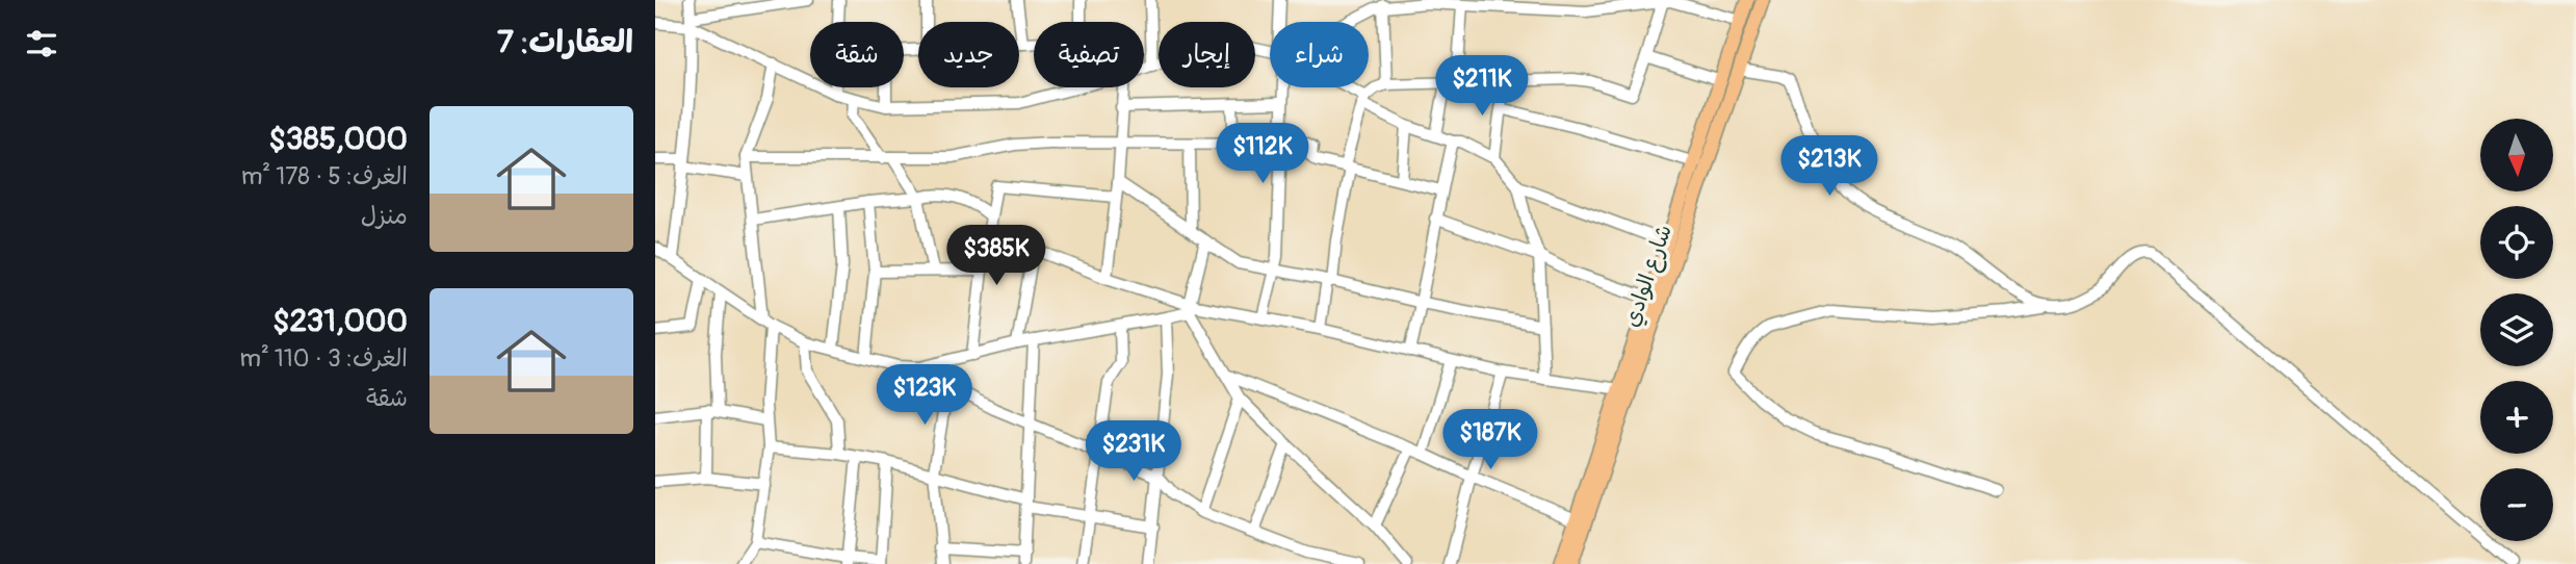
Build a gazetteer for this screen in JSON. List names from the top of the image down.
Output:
{
  "streets": {
    "main road": ["شارع الوادي"]
  },
  "north": "bottom",
  "page": {
    "heading": "العقارات: 7",
    "chip": [
      "شراء",
      "إيجار",
      "تصفية",
      "جديد",
      "شقة"
    ],
    "price": [
      "$211K",
      "$112K",
      "$213K",
      "$385K",
      "$123K",
      "$187K",
      "$231K"
    ],
    "list": [
      {
        "name": "$385,000",
        "note": "الغرف: 5 · 178 m² · منزل"
      },
      {
        "name": "$231,000",
        "note": "الغرف: 3 · 110 m² · شقة"
      }
    ],
    "map_buttons": ["+", "−"]
  }
}
